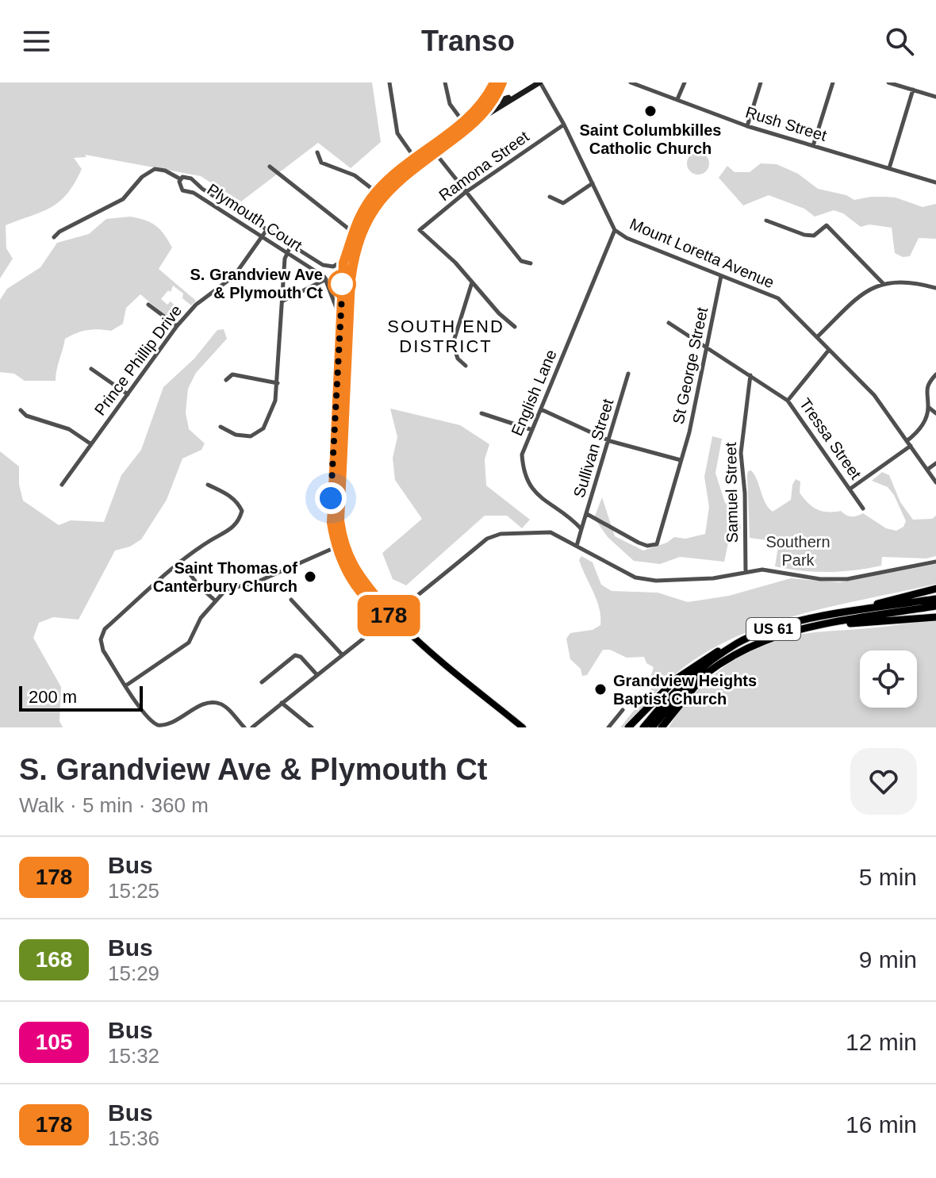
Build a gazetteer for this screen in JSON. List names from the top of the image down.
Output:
{
  "streets": {
    "highway": ["US 61"],
    "street": [
      "Rush Street",
      "Ramona Street",
      "Plymouth Court",
      "Mount Loretta Avenue",
      "Prince Phillip Drive",
      "St George Street",
      "English Lane",
      "Tressa Street",
      "Sullivan Street",
      "Samuel Street"
    ]
  },
  "crossings": [
    ["Ramona Street", "Mount Loretta Avenue"],
    ["Plymouth Court", "Prince Phillip Drive"],
    ["Mount Loretta Avenue", "St George Street"],
    ["Mount Loretta Avenue", "English Lane"],
    ["St George Street", "Tressa Street"],
    ["St George Street", "Sullivan Street"],
    ["English Lane", "Sullivan Street"],
    ["Tressa Street", "Samuel Street"]
  ],
  "districts": ["SOUTH END DISTRICT"],
  "parks": ["Southern Park"],
  "places": [
    "Saint Columbkilles Catholic Church",
    "S. Grandview Ave & Plymouth Ct",
    "Saint Thomas of Canterbury Church",
    "Grandview Heights Baptist Church"
  ],
  "lines": ["bus line 178"],
  "scale_bar": "200 m",
  "page": {
    "header": "Transo",
    "on_map": "178",
    "scale": "200 m",
    "heading": ["S. Grandview Ave & Plymouth Ct", "Walk · 5 min · 360 m"],
    "list": [
      {
        "mark": "178",
        "name": "Bus",
        "note": "15:25",
        "value": "5 min"
      },
      {
        "mark": "168",
        "name": "Bus",
        "note": "15:29",
        "value": "9 min"
      },
      {
        "mark": "105",
        "name": "Bus",
        "note": "15:32",
        "value": "12 min"
      },
      {
        "mark": "178",
        "name": "Bus",
        "note": "15:36",
        "value": "16 min"
      }
    ]
  }
}
